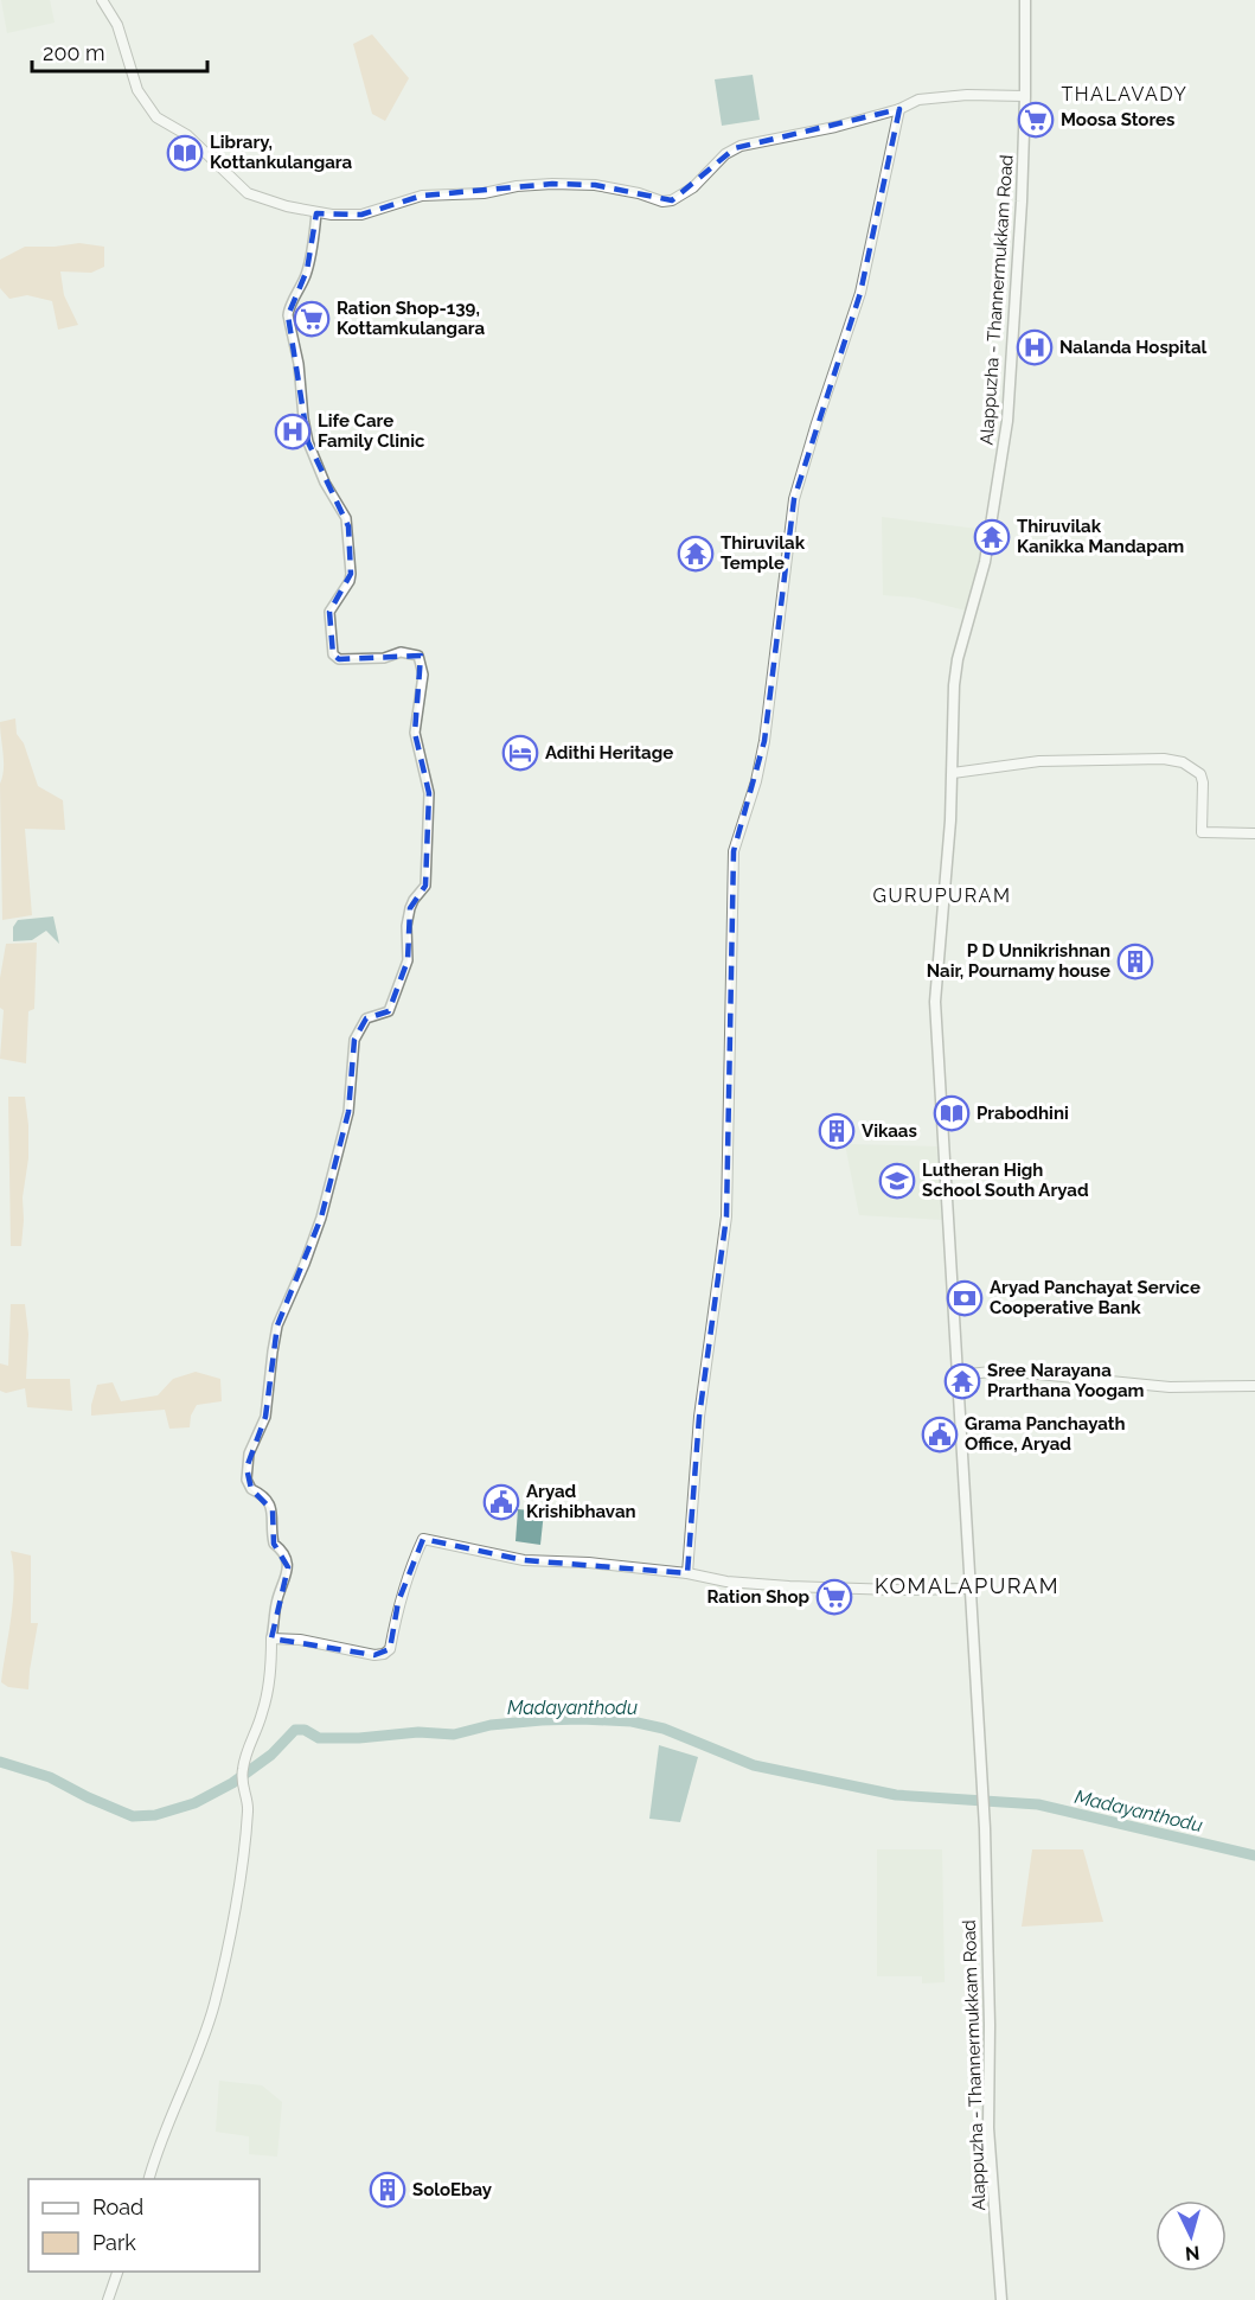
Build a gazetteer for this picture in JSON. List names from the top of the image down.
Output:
{
  "streets": {
    "main road": ["Alappuzha - Thannermukkam Road"]
  },
  "districts": ["THALAVADY", "GURUPURAM", "KOMALAPURAM"],
  "water": ["Madayanthodu"],
  "places": {
    "supermarket": ["Moosa Stores", "Ration Shop-139, Kottamkulangara", "Ration Shop"],
    "library": ["Library, Kottankulangara", "Prabodhini"],
    "hospital": ["Nalanda Hospital", "Life Care Family Clinic"],
    "temple": ["Thiruvilak Kanikka Mandapam", "Thiruvilak Temple", "Sree Narayana Prarthana Yoogam"],
    "hotel": ["Adithi Heritage"],
    "building": ["P D Unnikrishnan Nair, Pournamy house", "Vikaas", "SoloEbay"],
    "school or university": ["Lutheran High School South Aryad"],
    "bank": ["Aryad Panchayat Service Cooperative Bank"],
    "public building": ["Grama Panchayath Office, Aryad", "Aryad Krishibhavan"]
  },
  "legend": ["Road", "Park"],
  "scale_bar": "200 m",
  "north": "bottom"
}
